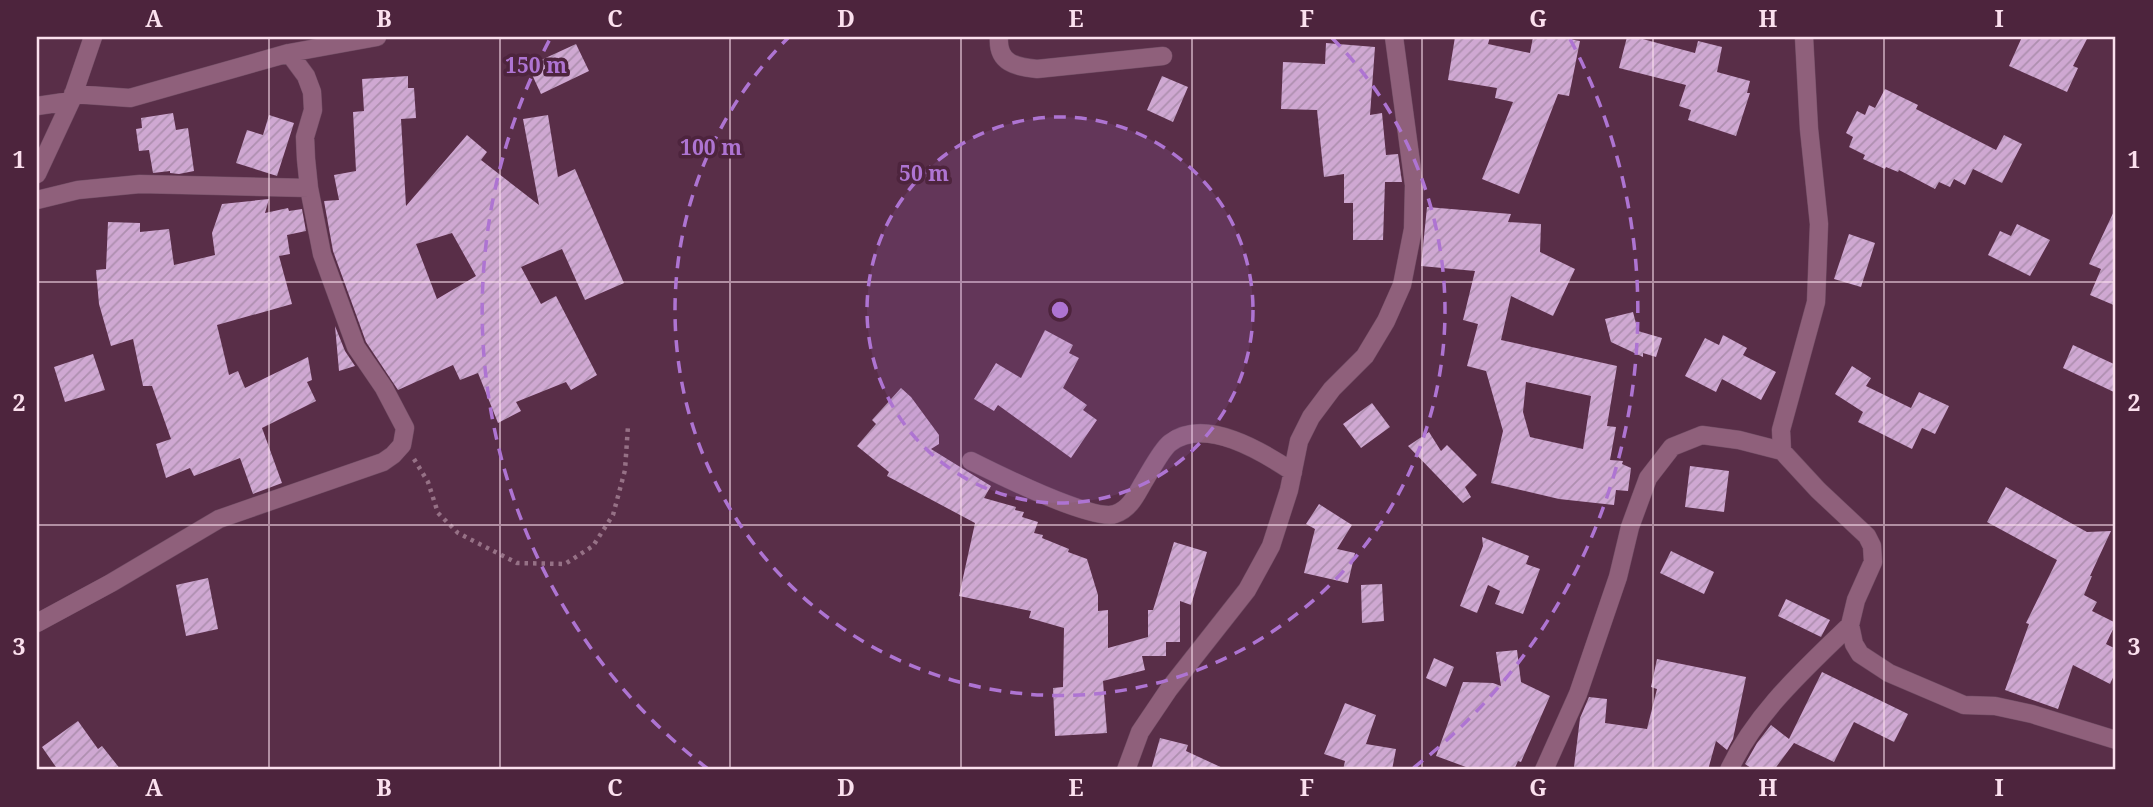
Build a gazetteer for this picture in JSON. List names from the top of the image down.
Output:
{
  "grid": {
    "columns": [
      "A",
      "B",
      "C",
      "D",
      "E",
      "F",
      "G",
      "H",
      "I"
    ],
    "rows": ["1", "2", "3"]
  },
  "rings": ["150 m", "100 m", "50 m"]
}
